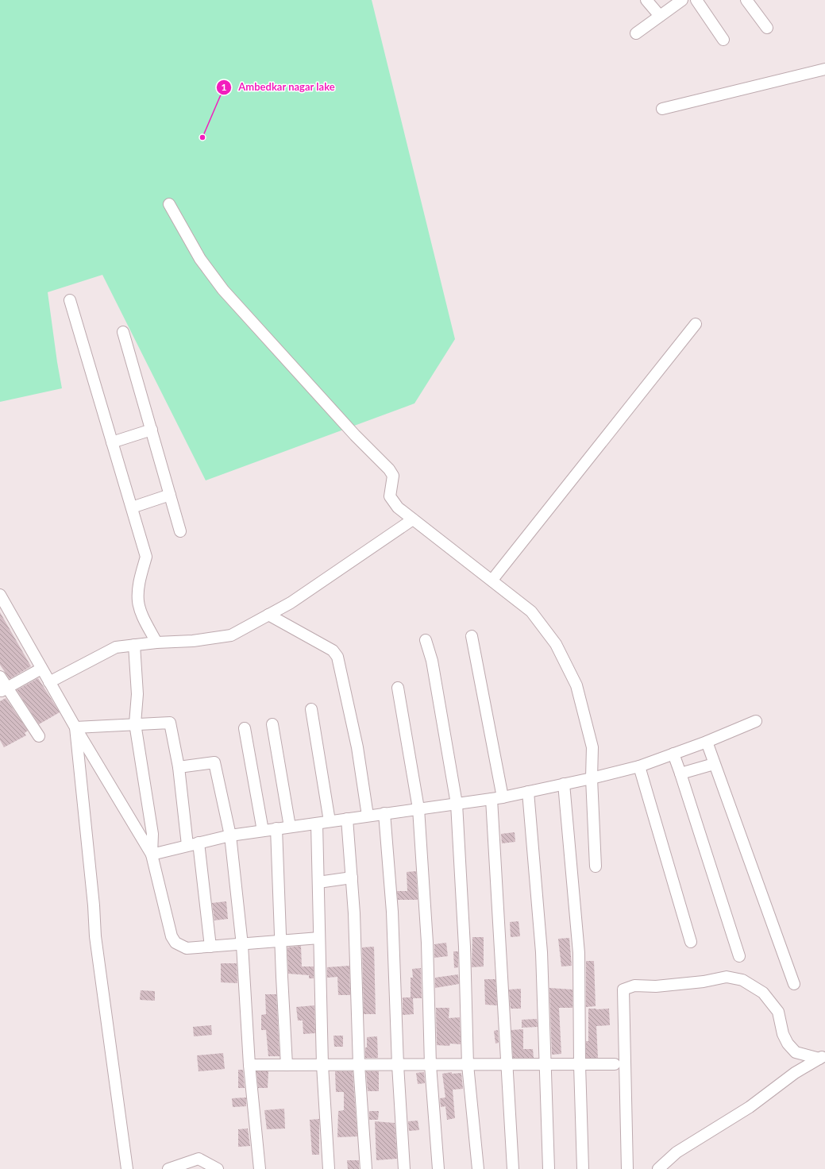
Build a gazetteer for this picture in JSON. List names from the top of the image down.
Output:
{
  "places": ["Ambedkar nagar lake"]
}
